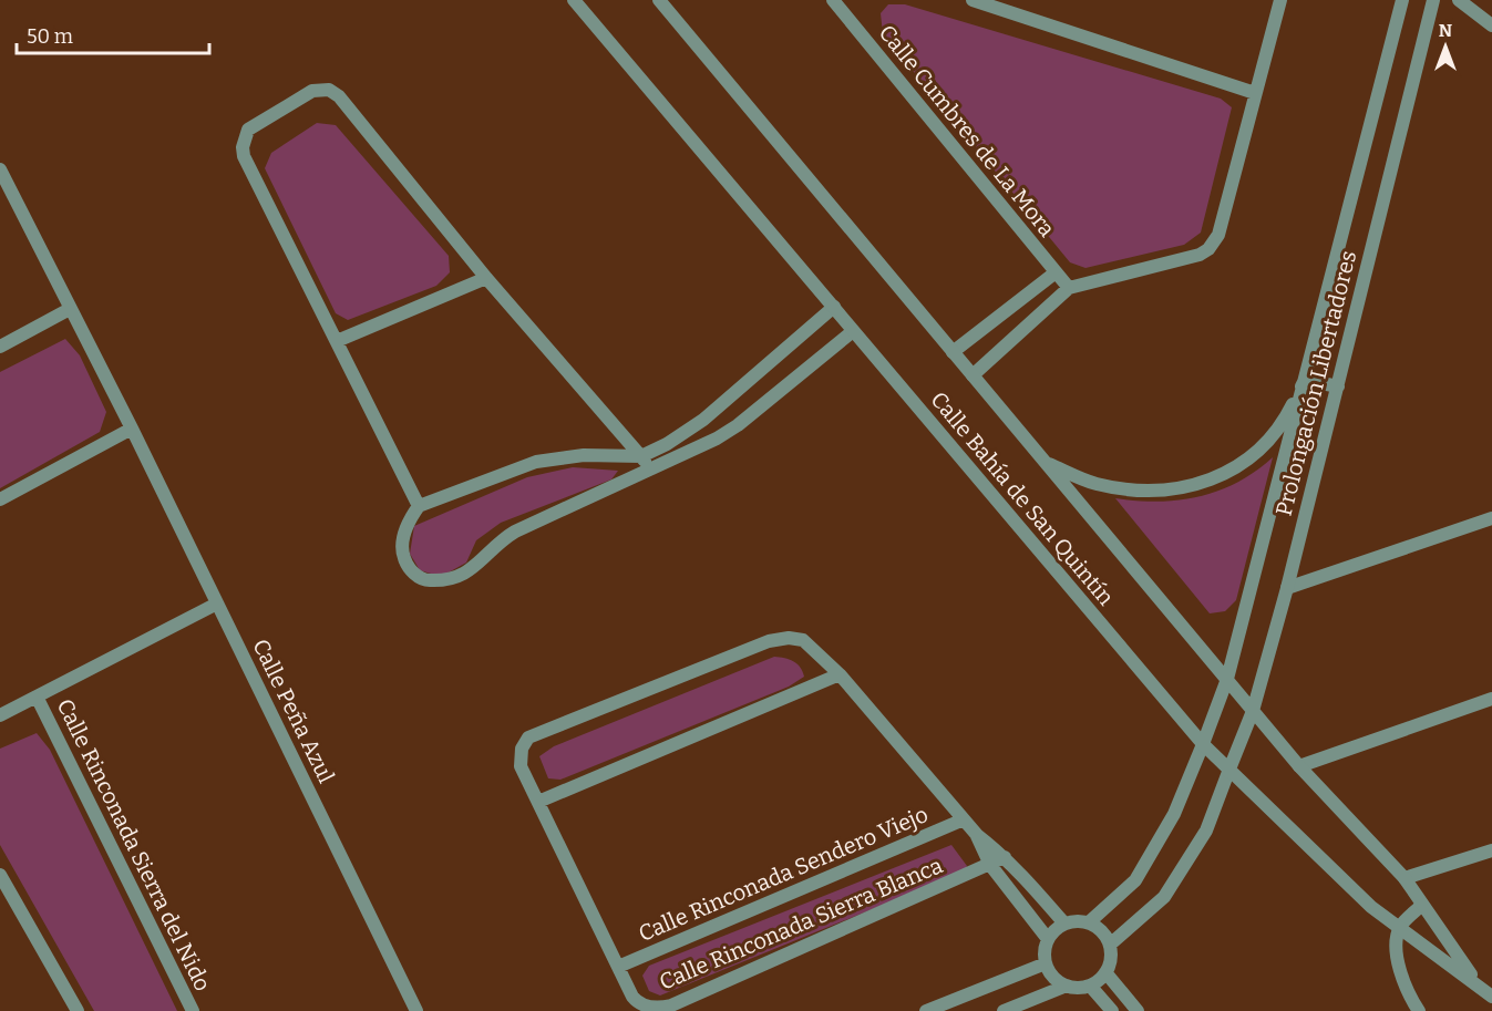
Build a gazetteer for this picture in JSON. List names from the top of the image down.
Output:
{
  "streets": {
    "street": [
      "Calle Cumbres de La Mora",
      "Prolongación Libertadores",
      "Calle Bahía de San Quintín",
      "Calle Peña Azul",
      "Calle Rinconada Sierra del Nido",
      "Calle Rinconada Sendero Viejo",
      "Calle Rinconada Sierra Blanca"
    ]
  },
  "crossings": [
    ["Prolongación Libertadores", "Calle Bahía de San Quintín"],
    ["Prolongación Libertadores", "Calle Rinconada Sierra Blanca"],
    ["Calle Peña Azul", "Calle Rinconada Sierra del Nido"],
    ["Calle Rinconada Sendero Viejo", "Calle Rinconada Sierra Blanca"]
  ],
  "scale_bar": "50 m",
  "north": "top"
}
